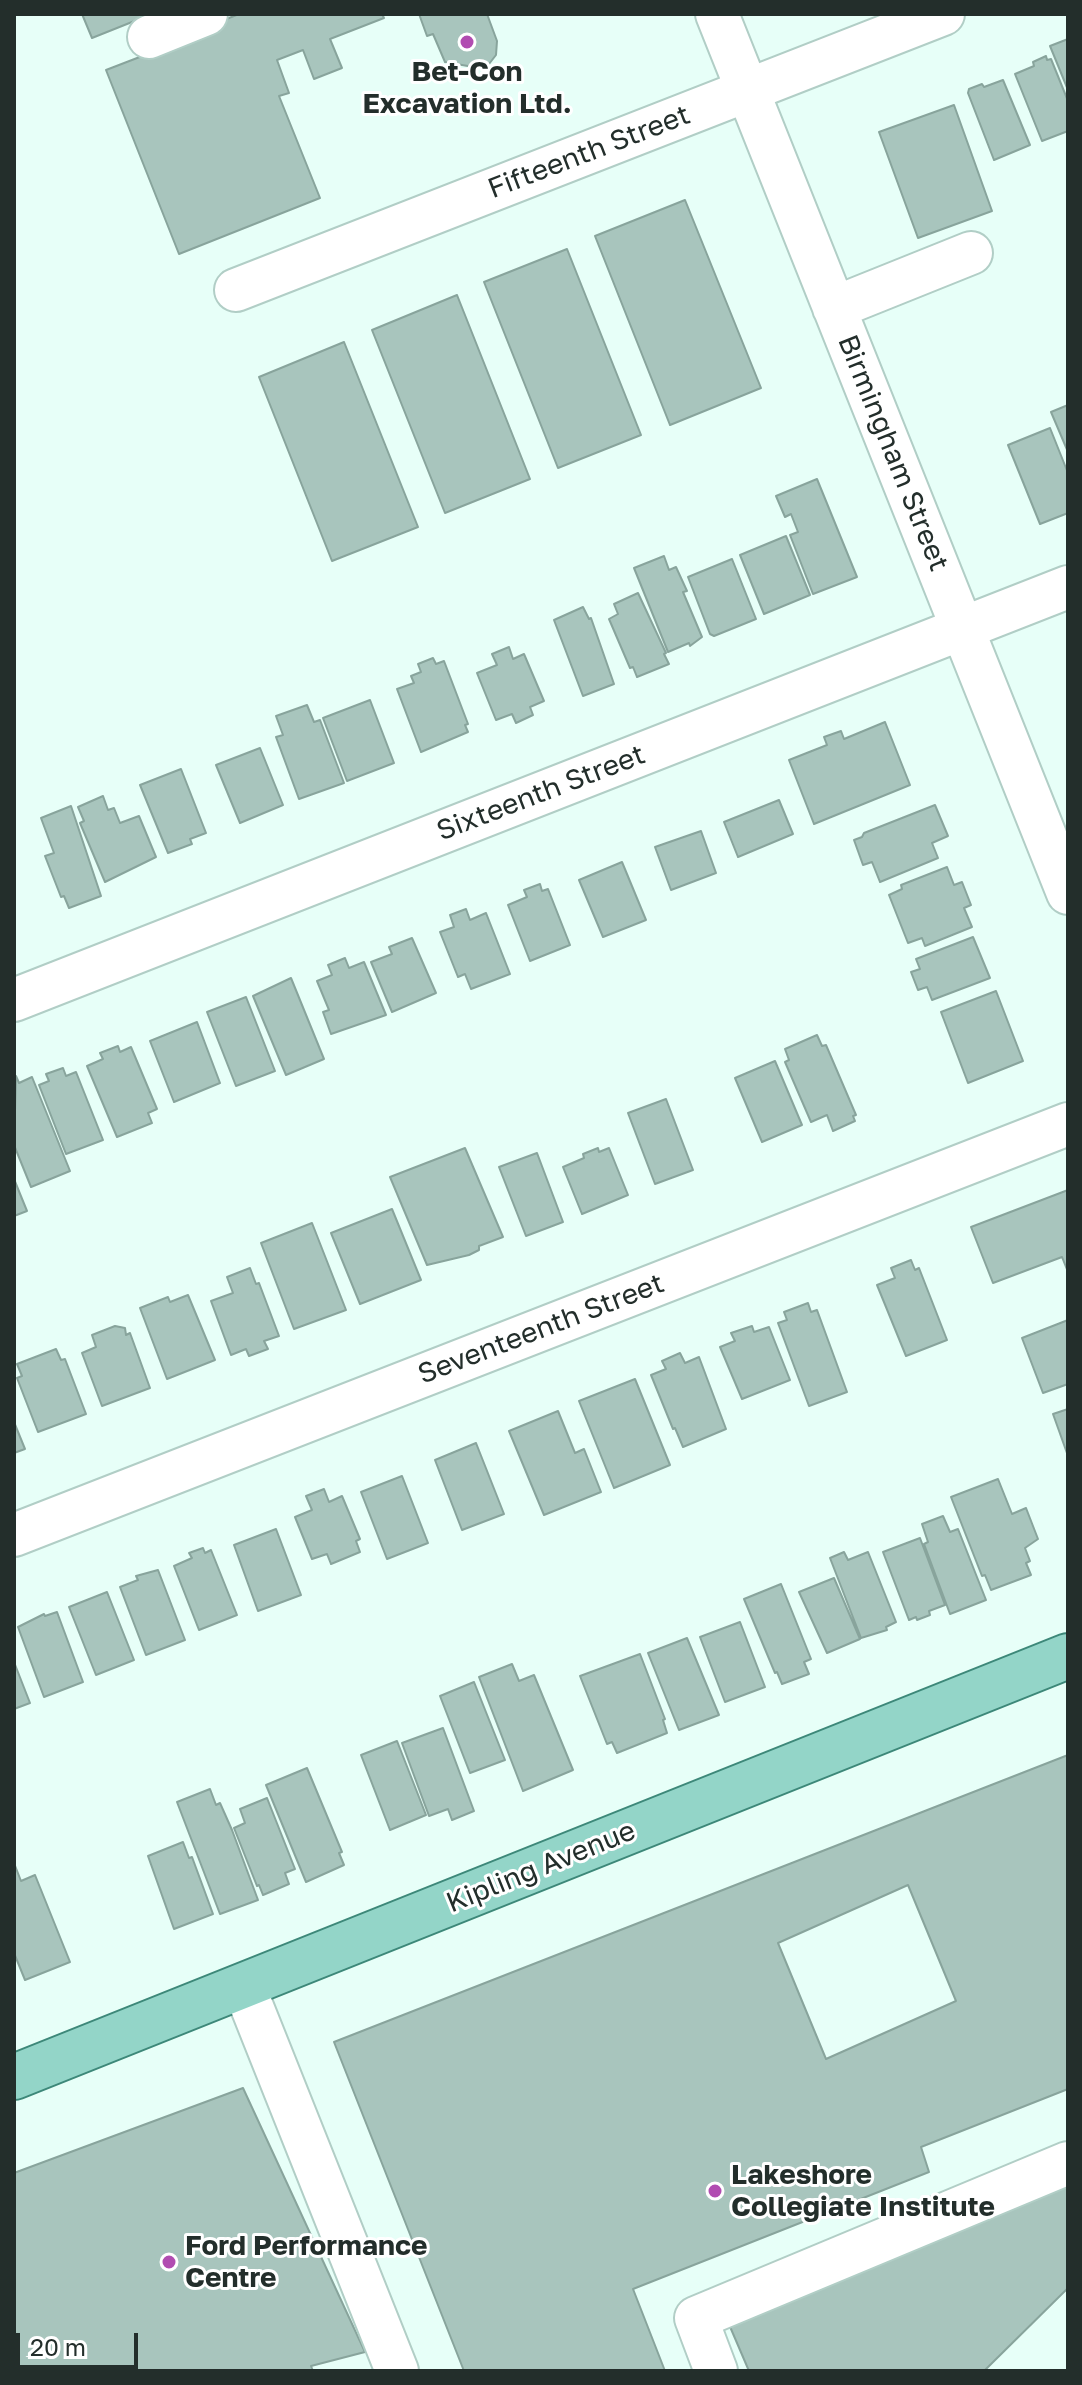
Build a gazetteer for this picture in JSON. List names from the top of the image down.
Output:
{
  "streets": {
    "main road": ["Kipling Avenue"],
    "street": [
      "Fifteenth Street",
      "Birmingham Street",
      "Sixteenth Street",
      "Seventeenth Street"
    ]
  },
  "crossings": [
    ["Fifteenth Street", "Birmingham Street"],
    ["Birmingham Street", "Sixteenth Street"]
  ],
  "places": ["Bet-Con Excavation Ltd.", "Lakeshore Collegiate Institute", "Ford Performance Centre"],
  "scale_bar": "20 m"
}
